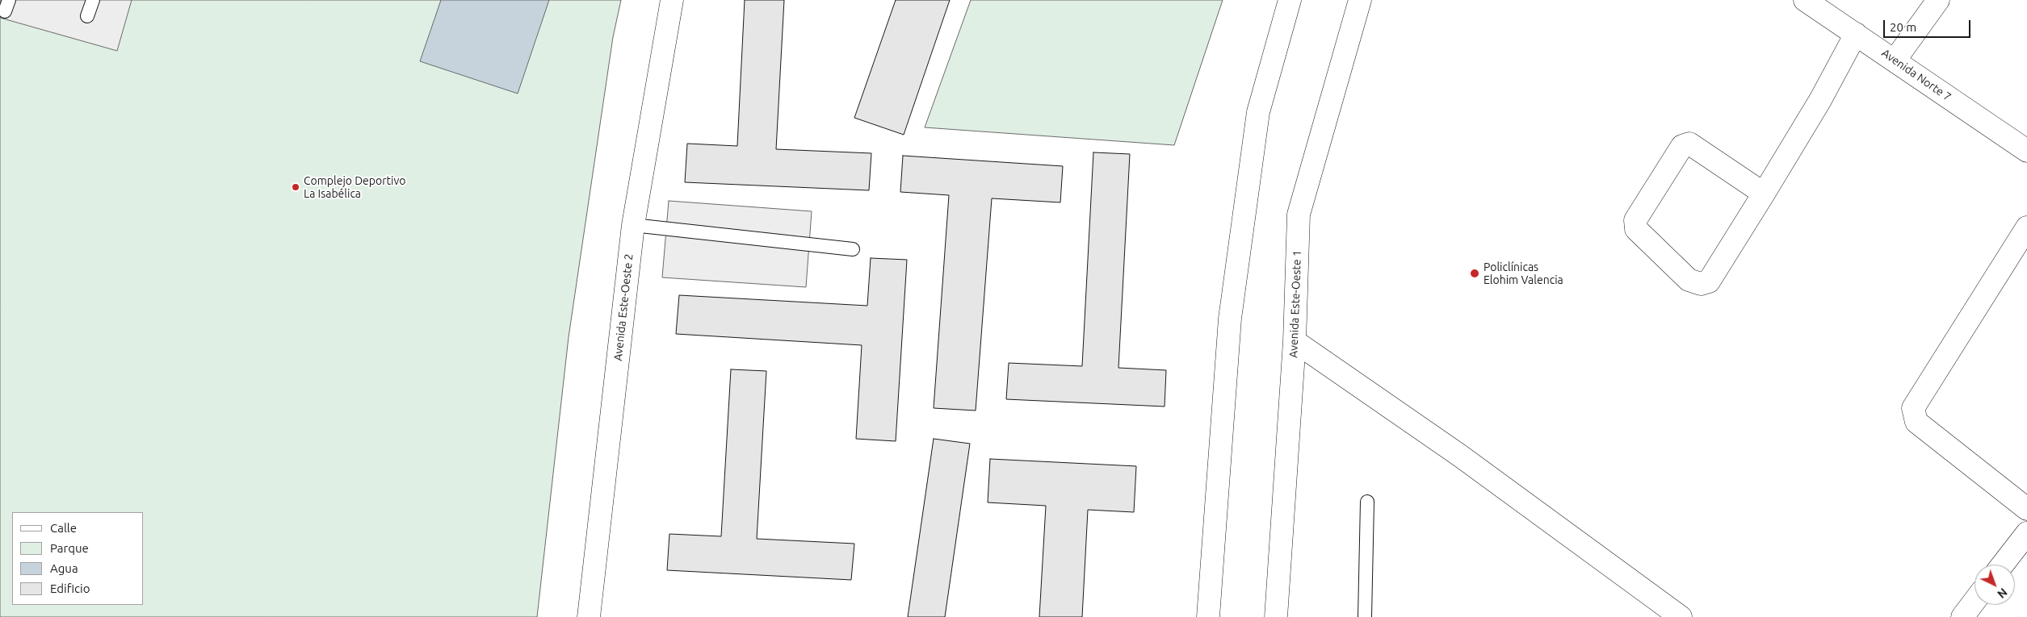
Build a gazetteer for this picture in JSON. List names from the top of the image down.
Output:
{
  "streets": {
    "street": ["Avenida Norte 7", "Avenida Este-Oeste 1", "Avenida Este-Oeste 2"]
  },
  "places": ["Complejo Deportivo La Isabélica", "Policlínicas Elohim Valencia"],
  "legend": [
    "Calle",
    "Parque",
    "Agua",
    "Edificio"
  ],
  "scale_bar": "20 m",
  "north": "bottom right"
}
